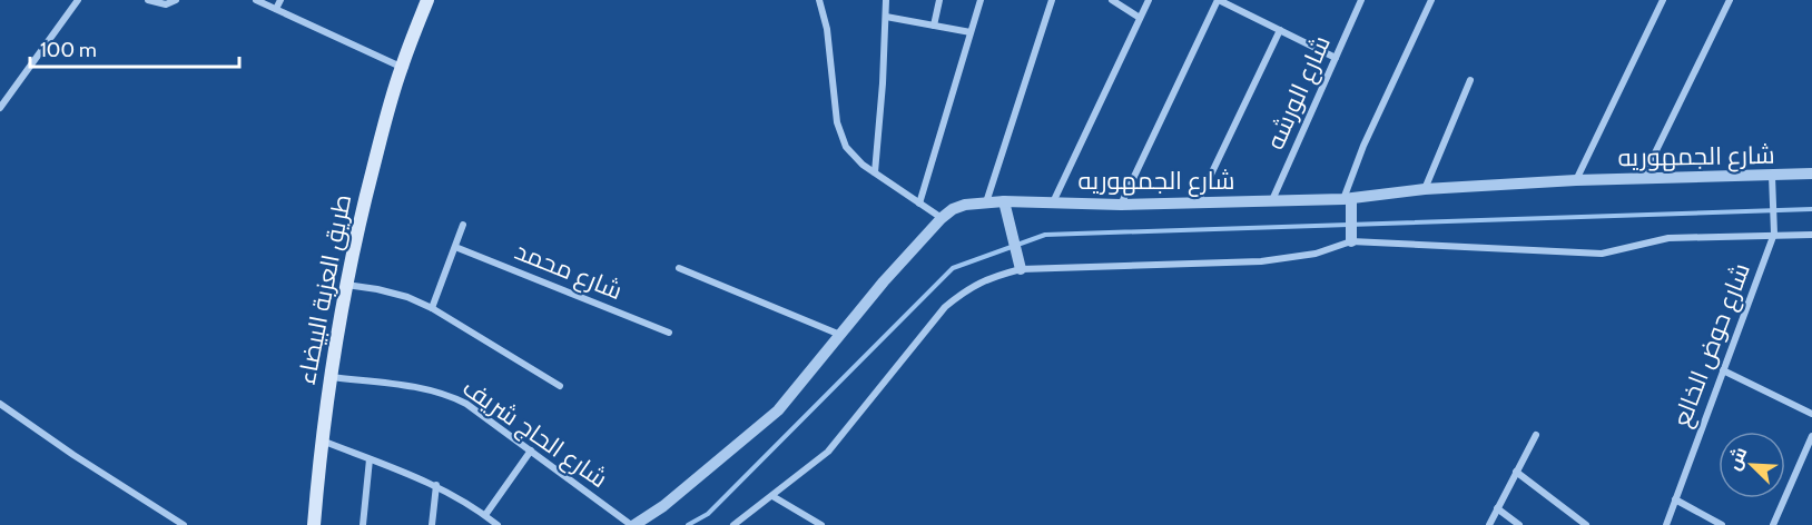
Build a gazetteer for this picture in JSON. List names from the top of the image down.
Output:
{
  "streets": {
    "main road": ["طريق العزبة البيضاء"],
    "street": [
      "شارع الورشه",
      "شارع الجمهوريه",
      "شارع محمد",
      "شارع حوض الخالع",
      "شارع الحاج شريف"
    ]
  },
  "crossings": [
    ["شارع الورشه", "شارع الجمهوريه"],
    ["شارع الجمهوريه", "شارع حوض الخالع"],
    ["شارع الجمهوريه", "شارع الحاج شريف"],
    ["طريق العزبة البيضاء", "شارع الحاج شريف"]
  ],
  "scale_bar": "100 m",
  "north": "top left"
}
